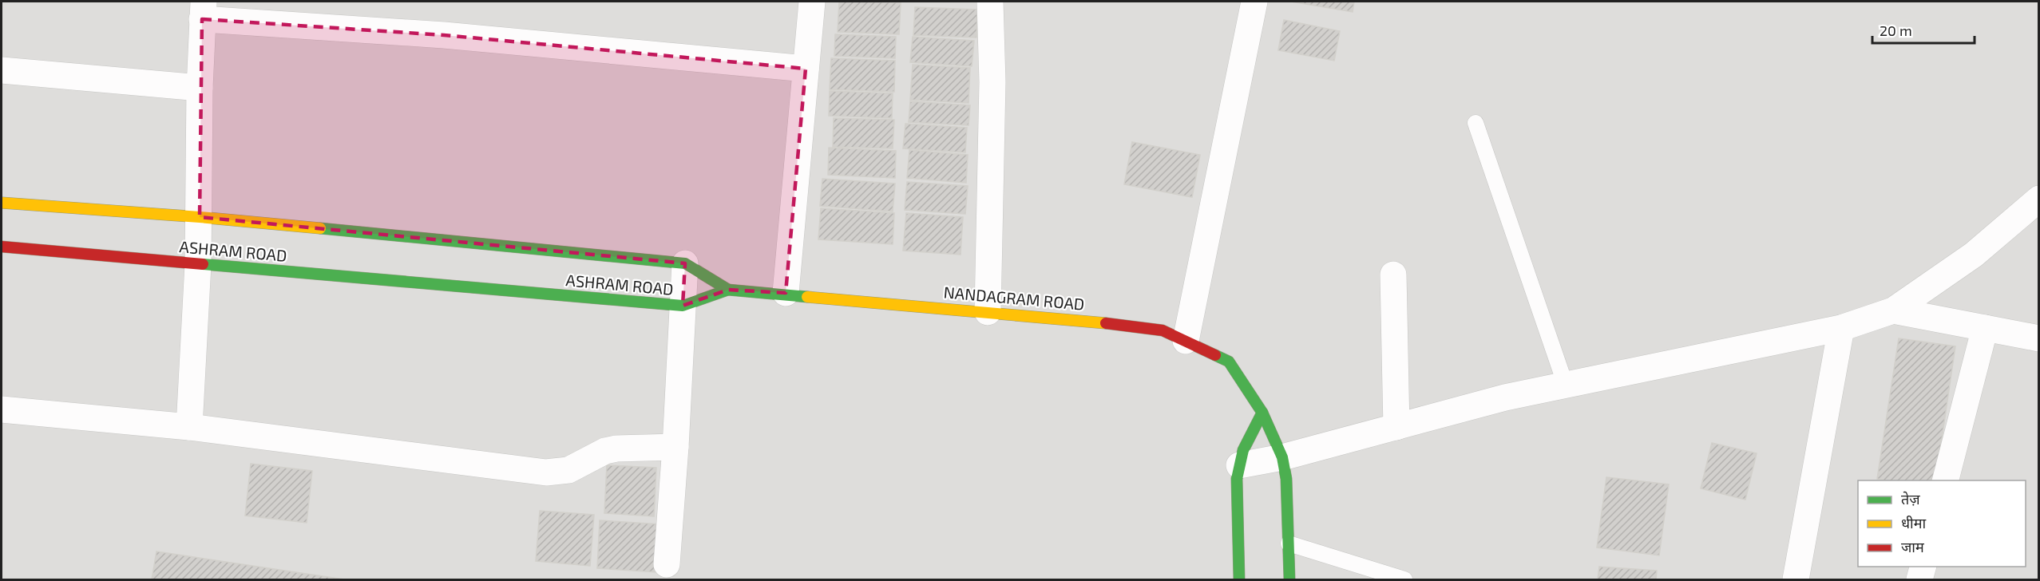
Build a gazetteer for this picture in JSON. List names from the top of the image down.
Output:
{
  "streets": {
    "street": ["ASHRAM ROAD", "NANDAGRAM ROAD"]
  },
  "crossings": [
    ["ASHRAM ROAD", "NANDAGRAM ROAD"]
  ],
  "legend": ["तेज़", "धीमा", "जाम"],
  "scale_bar": "20 m"
}
